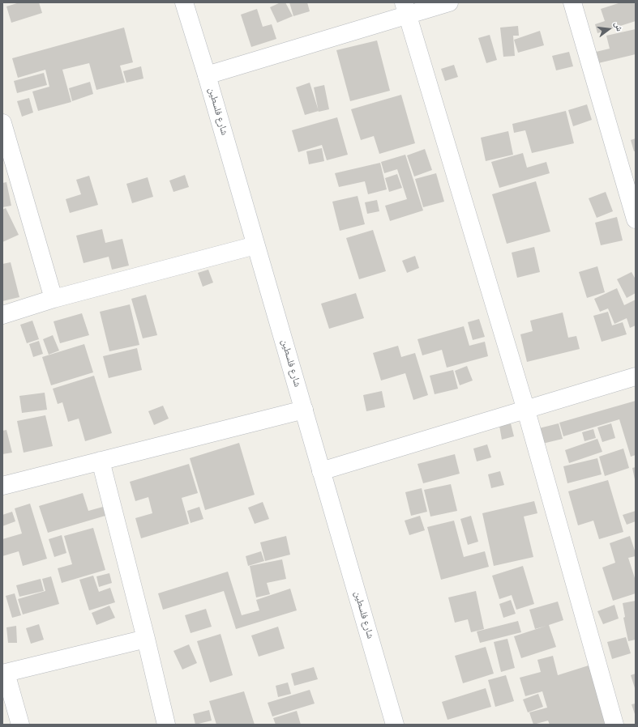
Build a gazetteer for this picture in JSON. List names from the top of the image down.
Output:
{
  "streets": {
    "street": ["شارع فلسطين"]
  },
  "north": "right"
}
